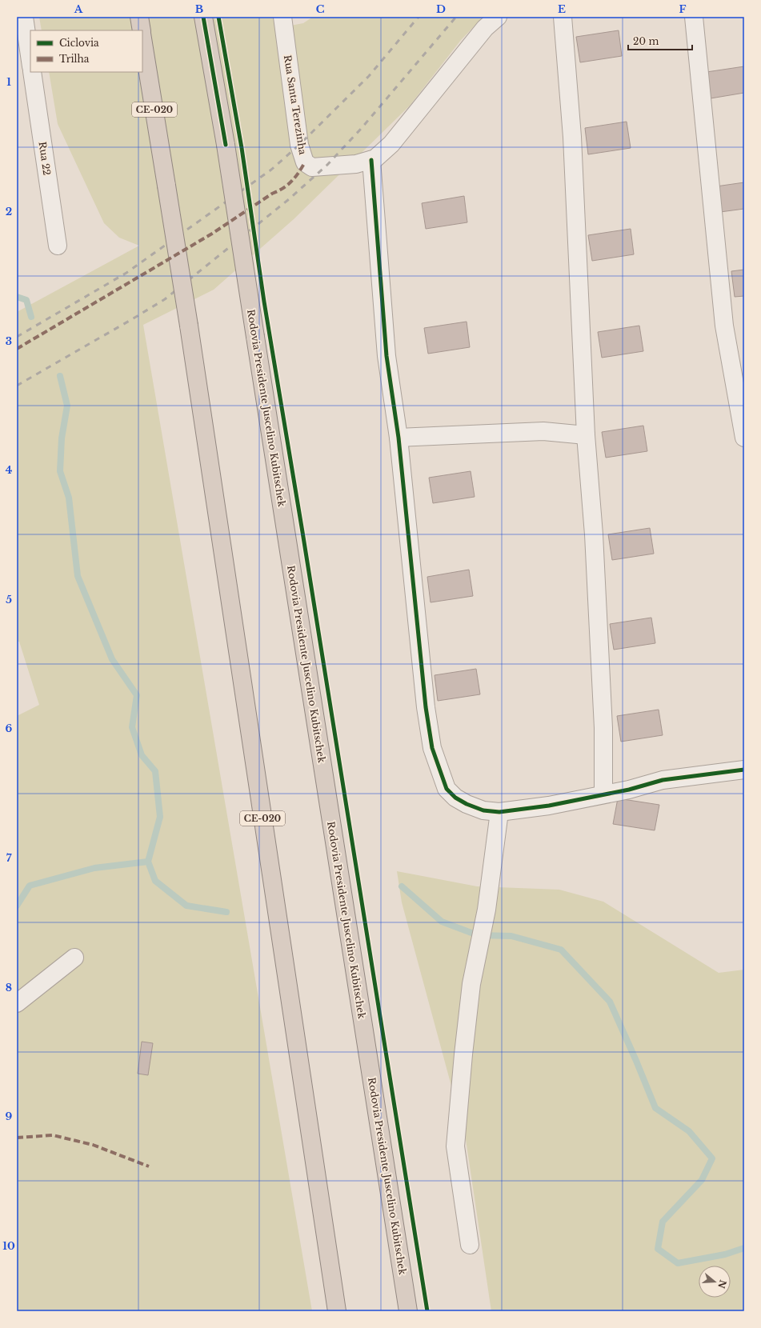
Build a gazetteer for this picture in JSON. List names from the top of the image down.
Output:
{
  "streets": {
    "highway": ["CE-020", "Rodovia Presidente Juscelino Kubitschek"],
    "street": ["Rua Santa Terezinha", "Rua 22"]
  },
  "legend": ["Ciclovia", "Trilha"],
  "scale_bar": "20 m",
  "north": "right",
  "grid": {
    "columns": [
      "A",
      "B",
      "C",
      "D",
      "E",
      "F"
    ],
    "rows": [
      "1",
      "2",
      "3",
      "4",
      "5",
      "6",
      "7",
      "8",
      "9",
      "10"
    ]
  }
}
